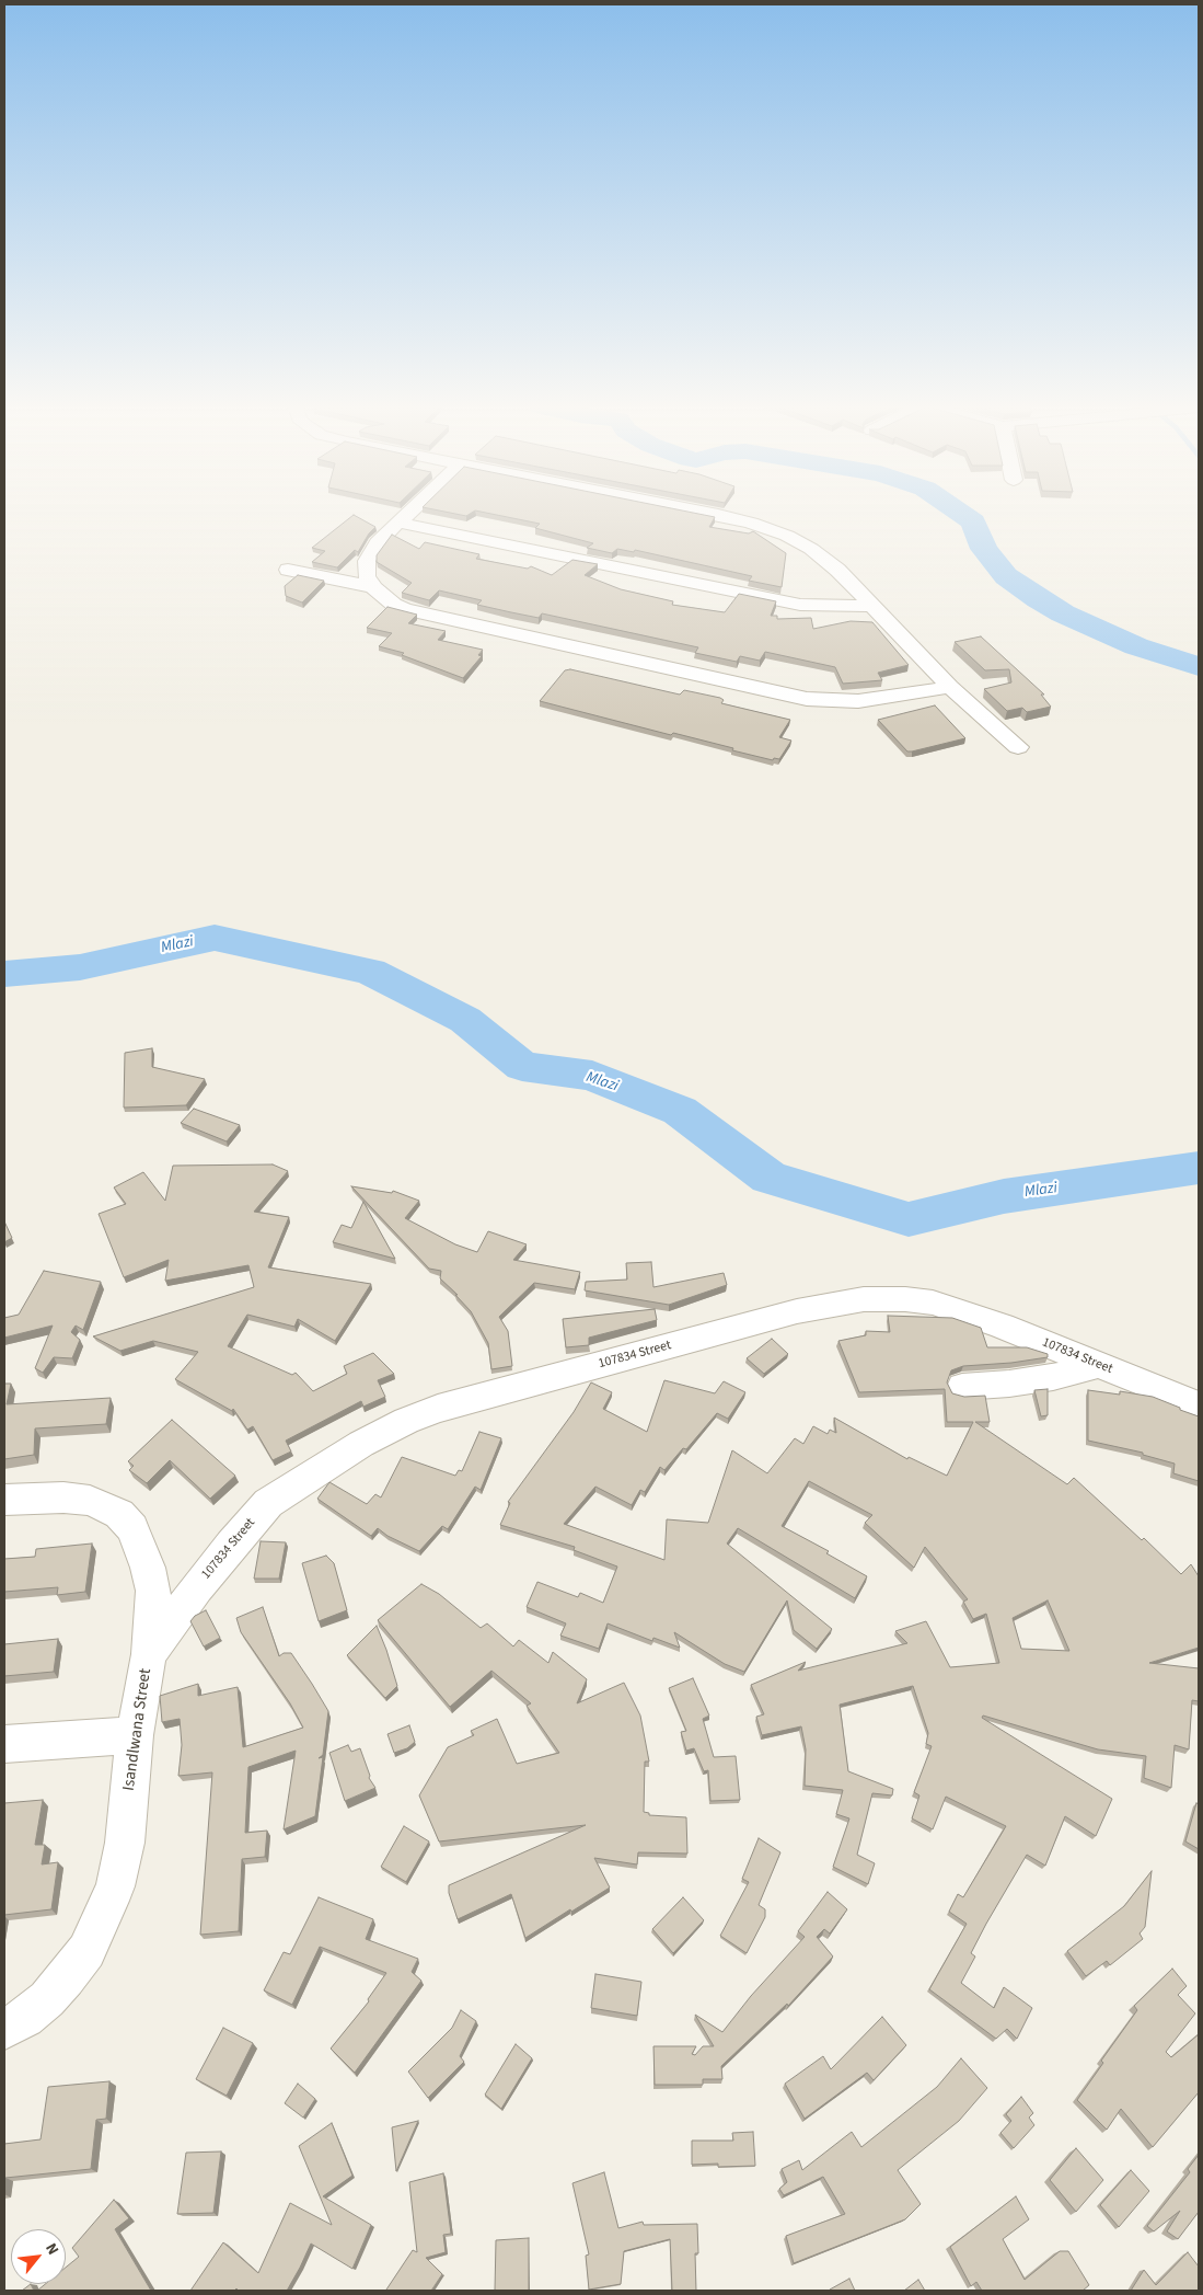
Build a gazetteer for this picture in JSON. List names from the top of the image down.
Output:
{
  "streets": {
    "street": ["107834 Street", "Isandlwana Street"]
  },
  "crossings": [
    ["107834 Street", "Isandlwana Street"]
  ],
  "water": ["Mlazi"],
  "north": "top right"
}
